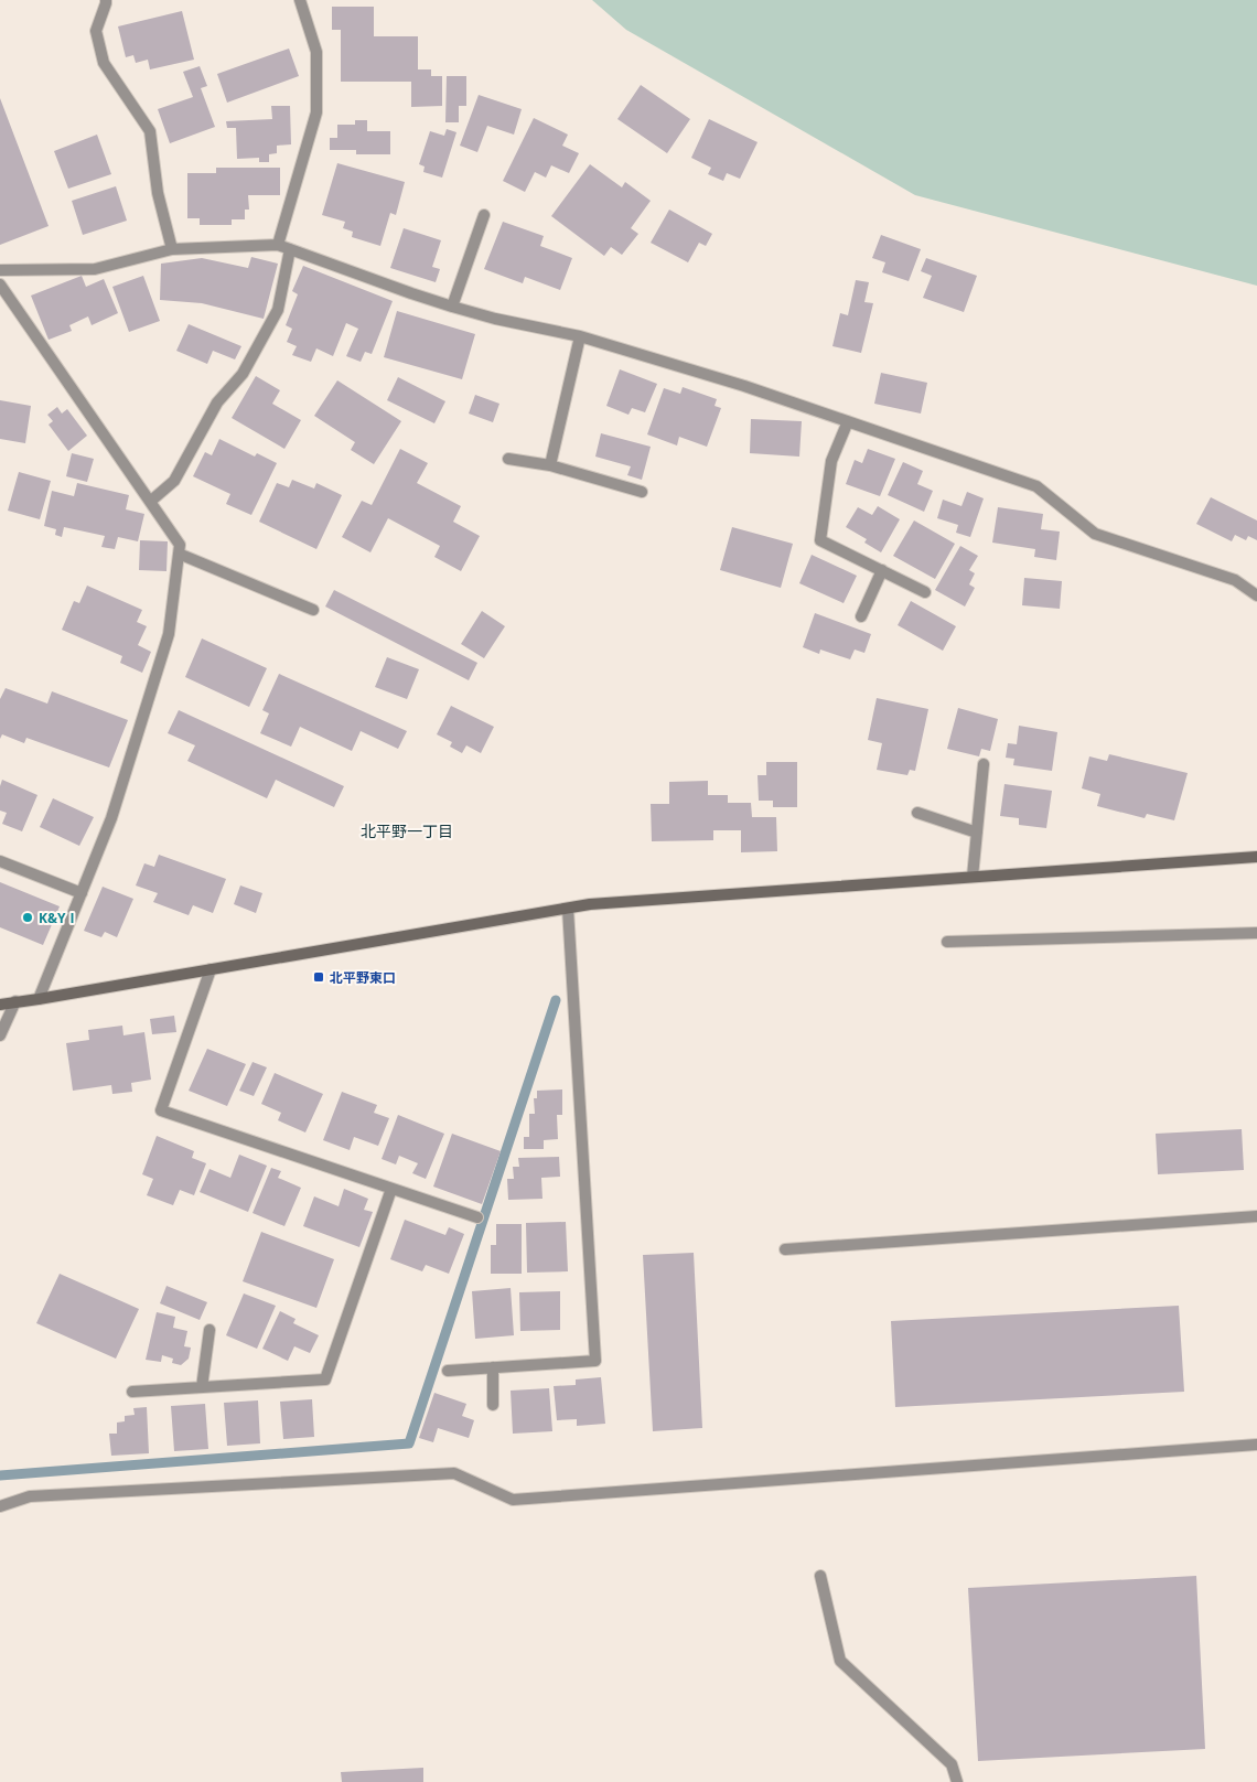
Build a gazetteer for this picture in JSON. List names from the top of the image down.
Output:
{
  "districts": ["北平野一丁目"],
  "places": {
    "other": ["K&YⅠ"],
    "transit": ["北平野東口"]
  }
}
